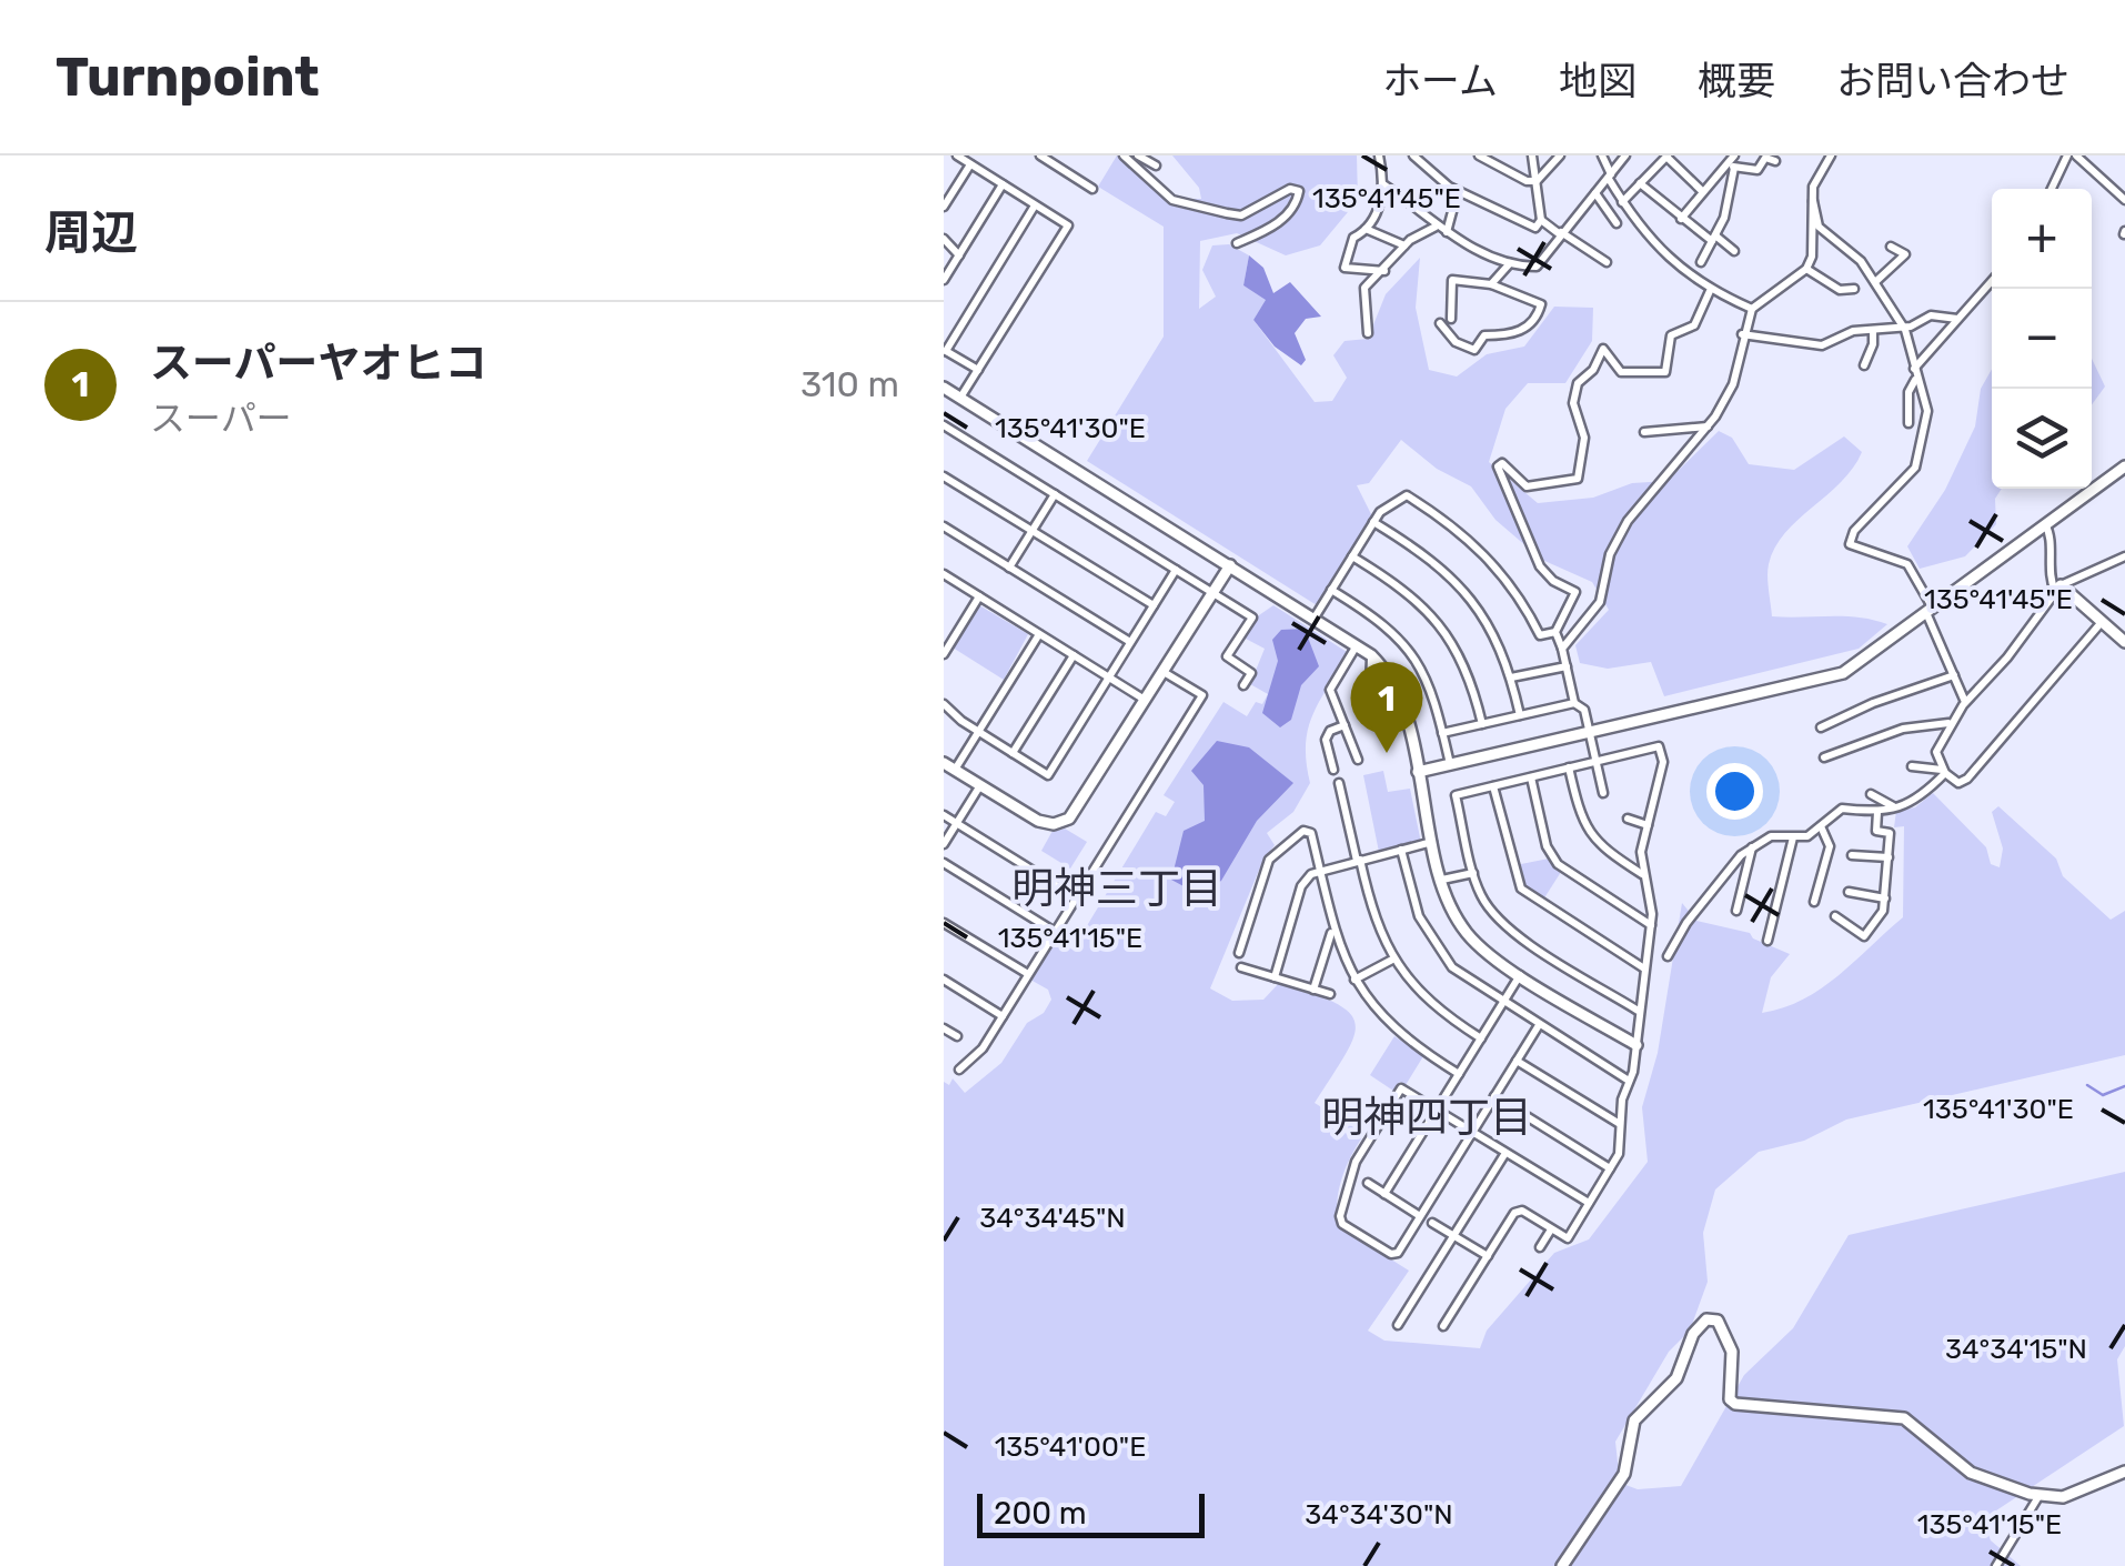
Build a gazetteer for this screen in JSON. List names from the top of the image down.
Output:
{
  "districts": ["明神三丁目", "明神四丁目"],
  "scale_bar": "200 m",
  "page": {
    "header": "Turnpoint",
    "nav": [
      "ホーム",
      "地図",
      "概要",
      "お問い合わせ"
    ],
    "heading": "周辺",
    "map_buttons": ["+", "−"],
    "list": [
      {
        "mark": "1",
        "name": "スーパーヤオヒコ",
        "note": "スーパー",
        "value": "310 m"
      }
    ],
    "pins": "1",
    "scale": "200 m"
  },
  "coordinates": [
    "135°41'45\"E",
    "135°41'30\"E",
    "135°41'15\"E",
    "34°34'45\"N",
    "34°34'15\"N",
    "135°41'00\"E",
    "34°34'30\"N"
  ]
}
